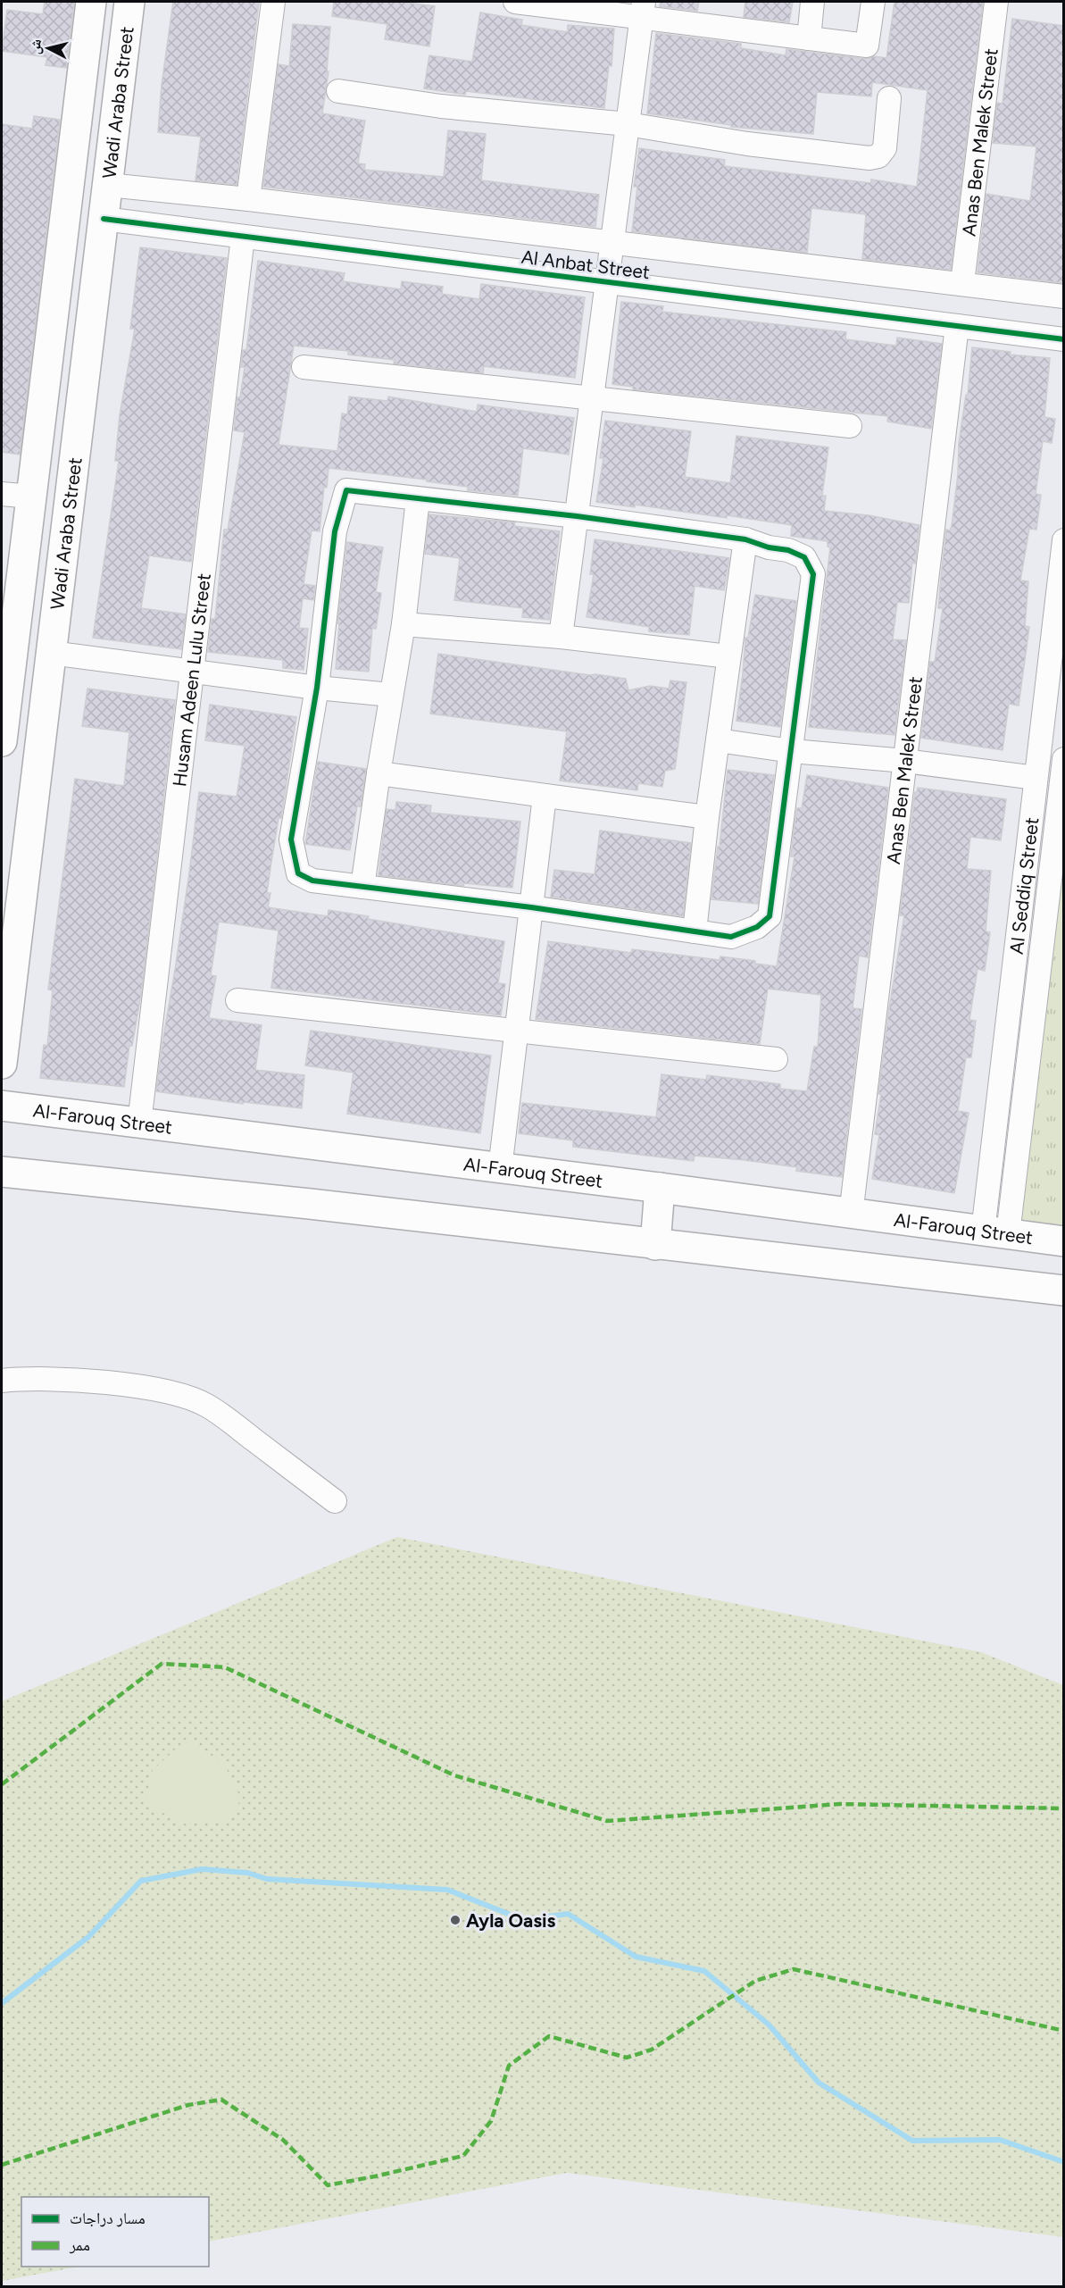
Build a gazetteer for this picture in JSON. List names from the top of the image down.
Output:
{
  "streets": {
    "main road": ["Wadi Araba Street", "Al-Farouq Street"],
    "street": [
      "Anas Ben Malek Street",
      "Al Anbat Street",
      "Husam Adeen Lulu Street",
      "Al Seddiq Street"
    ]
  },
  "crossings": [
    ["Wadi Araba Street", "Al Anbat Street"],
    ["Anas Ben Malek Street", "Al Anbat Street"],
    ["Anas Ben Malek Street", "Al-Farouq Street"],
    ["Al Anbat Street", "Husam Adeen Lulu Street"],
    ["Husam Adeen Lulu Street", "Al-Farouq Street"],
    ["Al Seddiq Street", "Al-Farouq Street"]
  ],
  "places": ["Ayla Oasis"],
  "legend": ["مسار دراجات", "ممر"],
  "north": "left"
}
